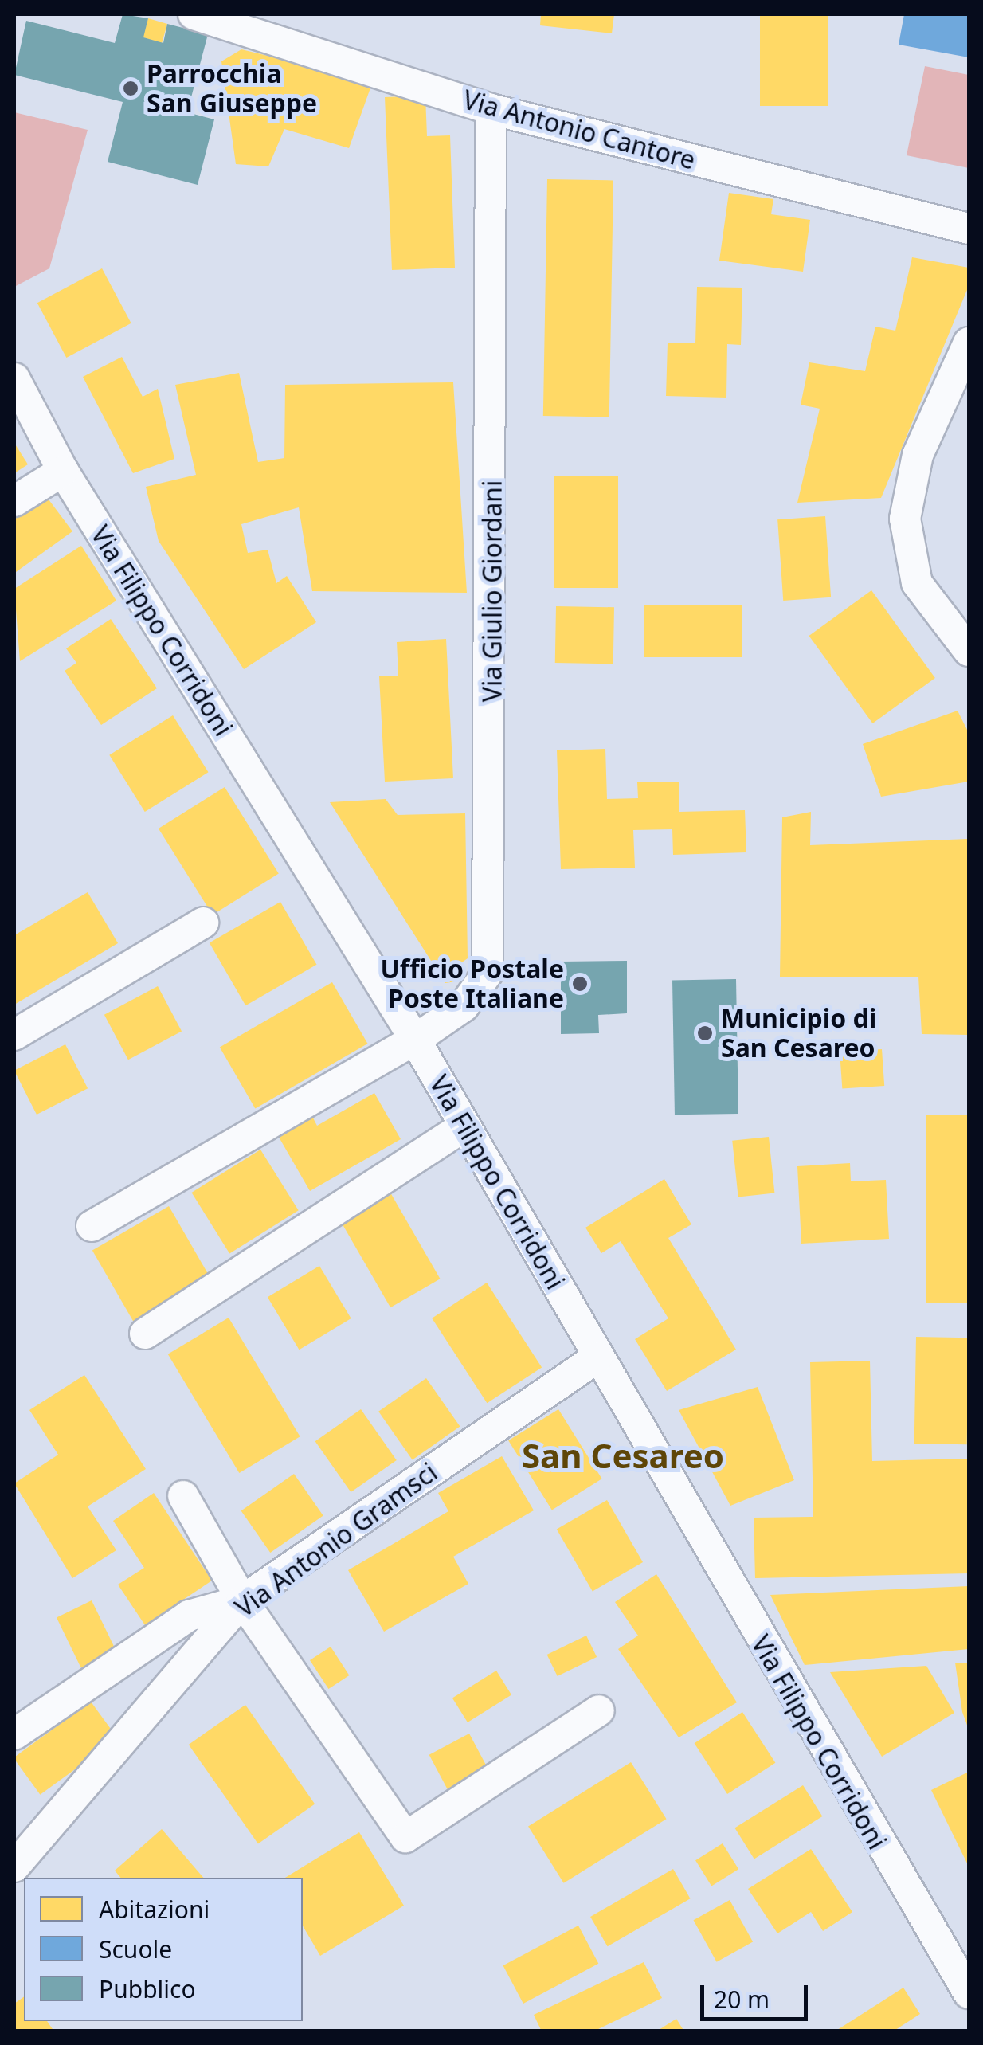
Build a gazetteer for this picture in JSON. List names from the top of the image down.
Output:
{
  "streets": {
    "street": [
      "Via Antonio Cantore",
      "Via Giulio Giordani",
      "Via Filippo Corridoni",
      "Via Antonio Gramsci"
    ]
  },
  "crossings": [
    ["Via Antonio Cantore", "Via Giulio Giordani"],
    ["Via Giulio Giordani", "Via Filippo Corridoni"],
    ["Via Filippo Corridoni", "Via Antonio Gramsci"]
  ],
  "districts": ["San Cesareo"],
  "places": ["Parrocchia San Giuseppe", "Ufficio Postale Poste Italiane", "Municipio di San Cesareo"],
  "legend": ["Abitazioni", "Scuole", "Pubblico"],
  "scale_bar": "20 m"
}
